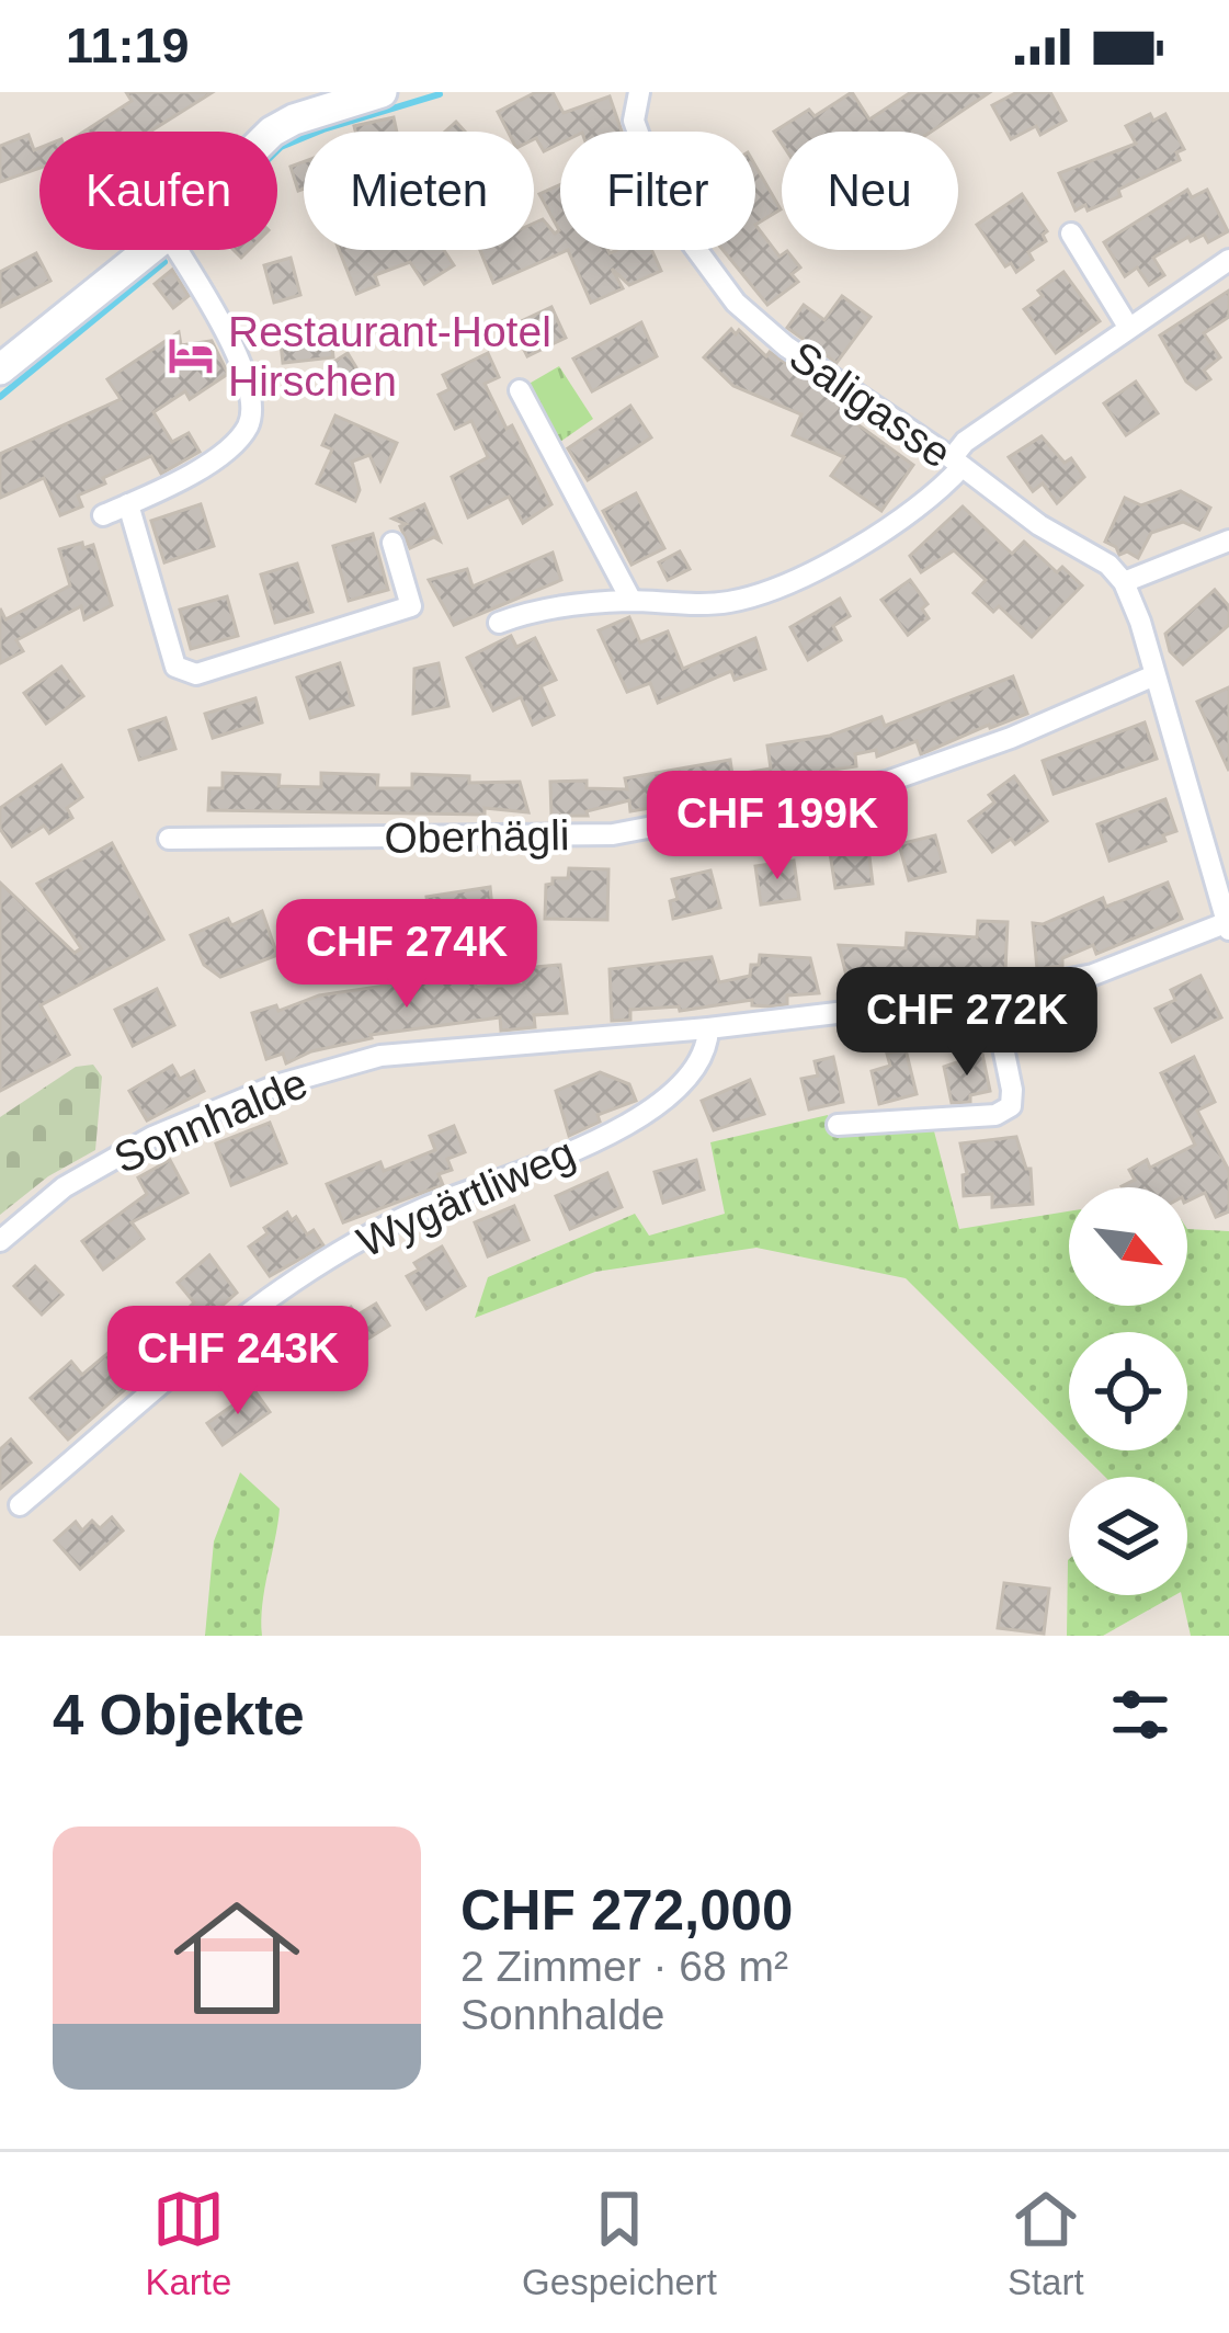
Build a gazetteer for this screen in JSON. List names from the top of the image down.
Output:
{
  "streets": {
    "street": [
      "Saligasse",
      "Oberhägli",
      "Sonnhalde",
      "Wygärtliweg"
    ]
  },
  "crossings": [
    ["Sonnhalde", "Wygärtliweg"]
  ],
  "places": {
    "hotel": ["Restaurant-Hotel Hirschen"]
  },
  "north": "bottom right",
  "page": {
    "status": "11:19",
    "chip": [
      "Kaufen",
      "Mieten",
      "Filter",
      "Neu"
    ],
    "price": [
      "CHF 199K",
      "CHF 274K",
      "CHF 272K",
      "CHF 243K"
    ],
    "heading": "4 Objekte",
    "list": [
      {
        "name": "CHF 272,000",
        "note": "2 Zimmer · 68 m² · Sonnhalde"
      }
    ],
    "tabs": ["Karte", "Gespeichert", "Start"]
  }
}
